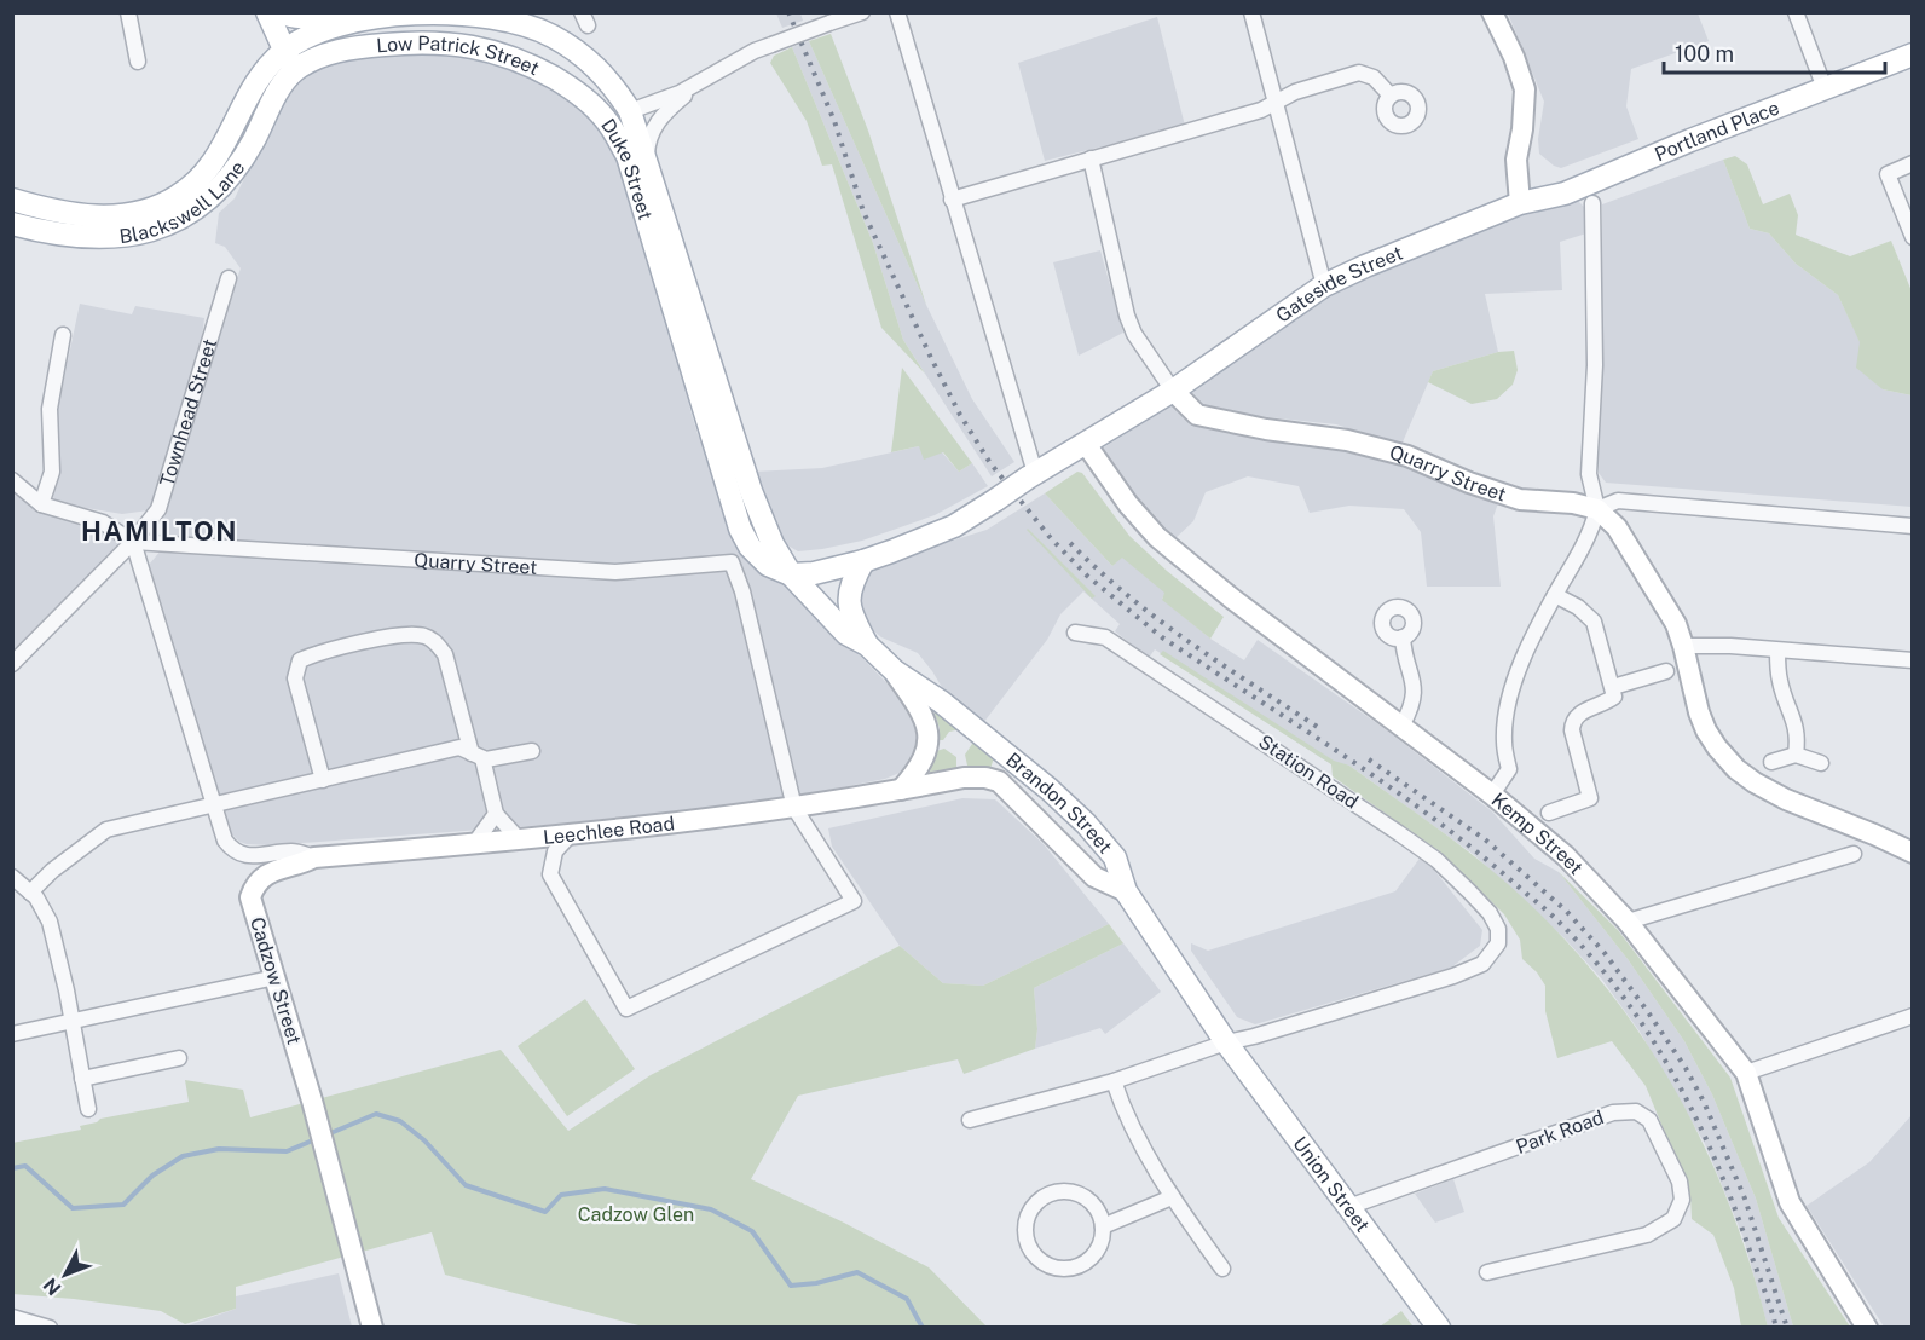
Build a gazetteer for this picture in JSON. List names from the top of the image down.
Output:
{
  "streets": {
    "main road": [
      "Low Patrick Street",
      "Portland Place",
      "Duke Street",
      "Blackswell Lane",
      "Gateside Street",
      "Brandon Street",
      "Union Street"
    ],
    "street": [
      "Townhead Street",
      "Quarry Street",
      "Station Road",
      "Leechlee Road",
      "Kemp Street",
      "Cadzow Street",
      "Park Road"
    ]
  },
  "crossings": [
    ["Low Patrick Street", "Duke Street"],
    ["Low Patrick Street", "Blackswell Lane"],
    ["Portland Place", "Gateside Street"],
    ["Duke Street", "Brandon Street"],
    ["Gateside Street", "Quarry Street"],
    ["Townhead Street", "Quarry Street"],
    ["Quarry Street", "Leechlee Road"],
    ["Station Road", "Brandon Street"],
    ["Station Road", "Union Street"],
    ["Brandon Street", "Leechlee Road"],
    ["Brandon Street", "Union Street"],
    ["Leechlee Road", "Cadzow Street"],
    ["Park Road", "Union Street"]
  ],
  "districts": ["HAMILTON"],
  "parks": ["Cadzow Glen"],
  "scale_bar": "100 m",
  "north": "bottom left"
}
